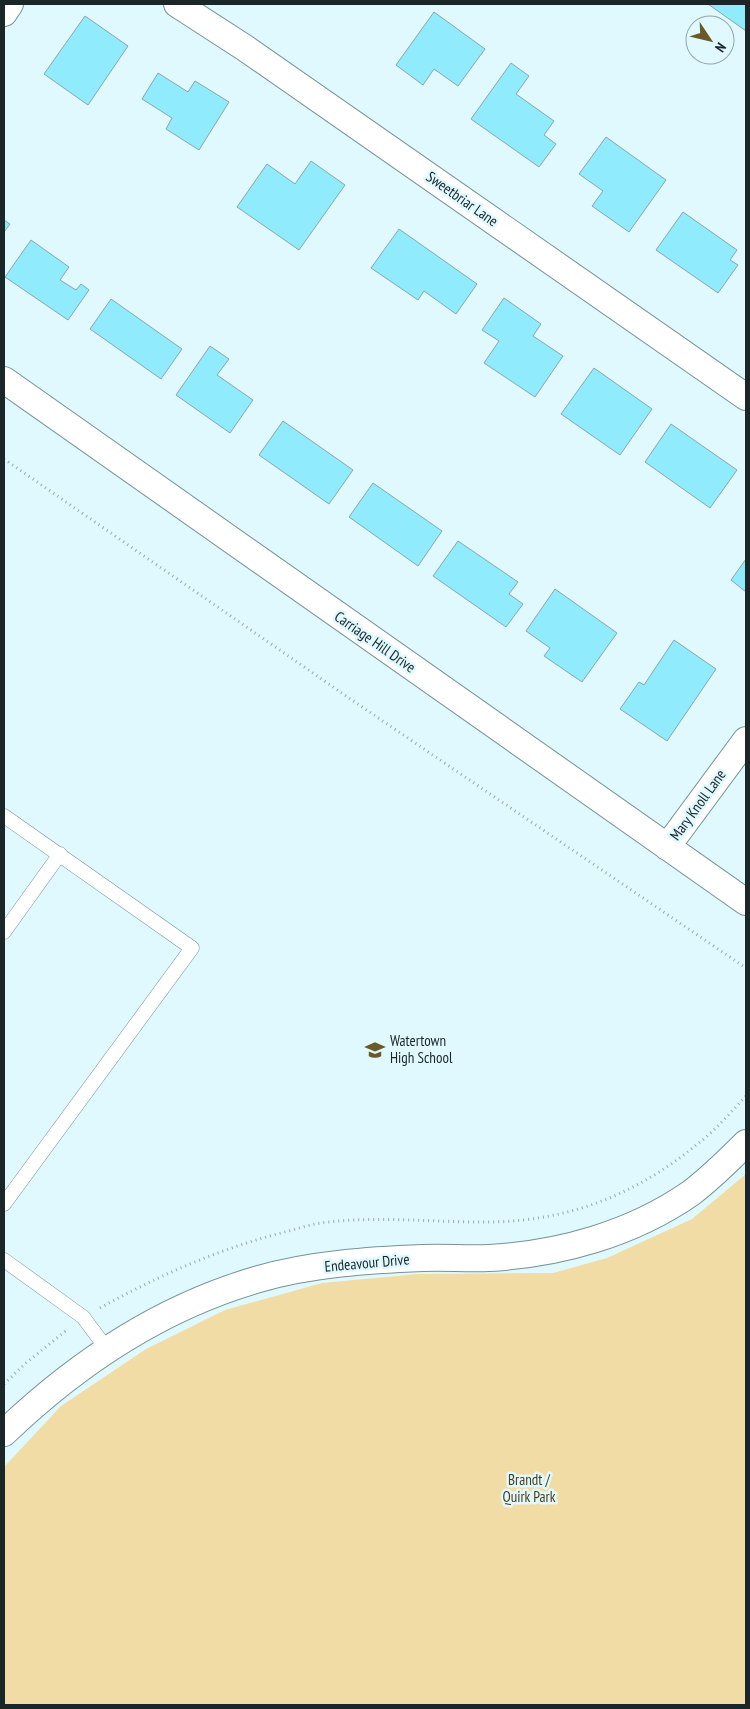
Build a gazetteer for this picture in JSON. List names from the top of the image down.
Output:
{
  "streets": {
    "street": [
      "Sweetbriar Lane",
      "Carriage Hill Drive",
      "Mary Knoll Lane",
      "Endeavour Drive"
    ]
  },
  "crossings": [
    ["Carriage Hill Drive", "Mary Knoll Lane"]
  ],
  "parks": ["Brandt / Quirk Park"],
  "places": {
    "school or university": ["Watertown High School"]
  },
  "north": "bottom right"
}
